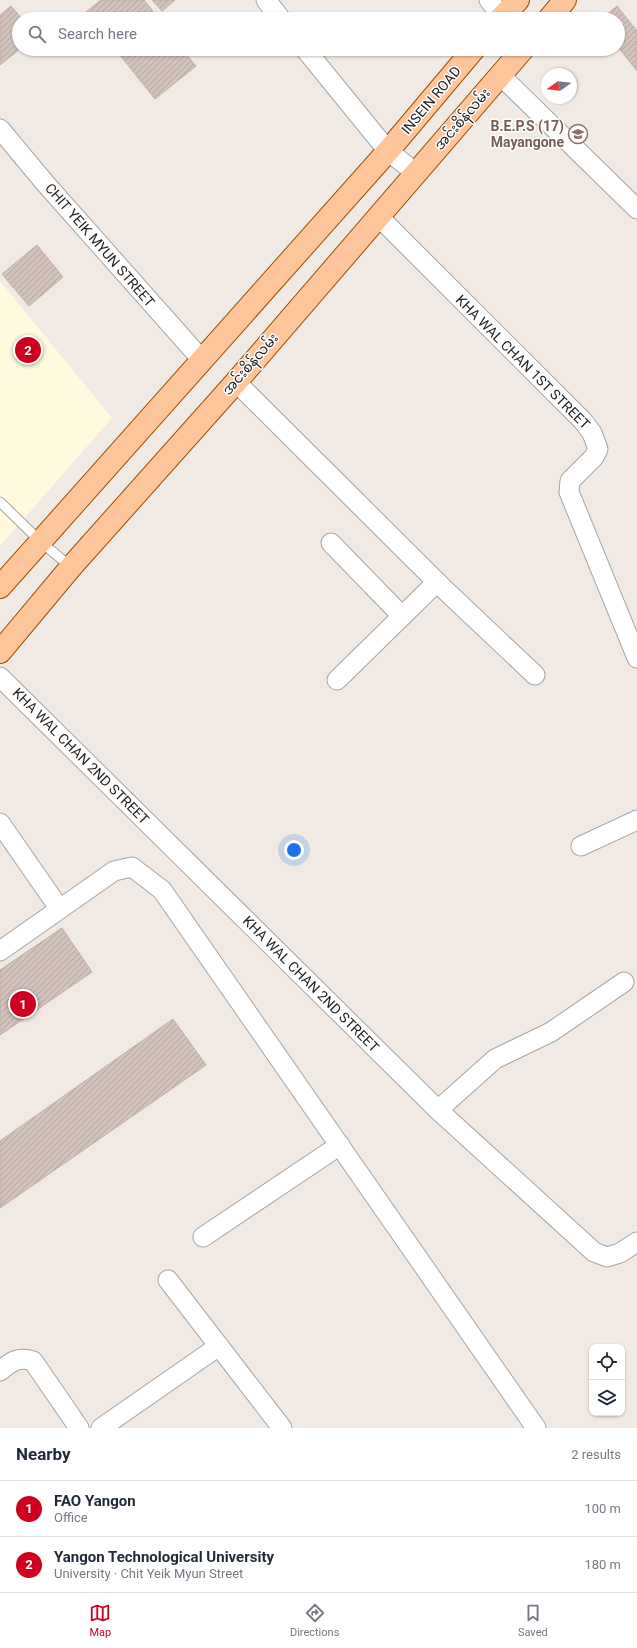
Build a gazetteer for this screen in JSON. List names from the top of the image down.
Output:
{
  "streets": {
    "main road": ["INSEIN ROAD", "အင်းစိန်လမ်း"],
    "street": ["CHIT YEIK MYUN STREET", "KHA WAL CHAN 1ST STREET", "KHA WAL CHAN 2ND STREET"]
  },
  "crossings": [
    ["အင်းစိန်လမ်း", "KHA WAL CHAN 1ST STREET"]
  ],
  "places": {
    "school or university": ["B.E.P.S (17) Mayangone"]
  },
  "north": "left",
  "page": {
    "search": "Search here",
    "pins": ["2", "1"],
    "heading": ["Nearby", "2 results"],
    "list": [
      {
        "mark": "1",
        "name": "FAO Yangon",
        "note": "Office",
        "value": "100 m"
      },
      {
        "mark": "2",
        "name": "Yangon Technological University",
        "note": "University · Chit Yeik Myun Street",
        "value": "180 m"
      }
    ],
    "nav": ["Map", "Directions", "Saved"]
  }
}
